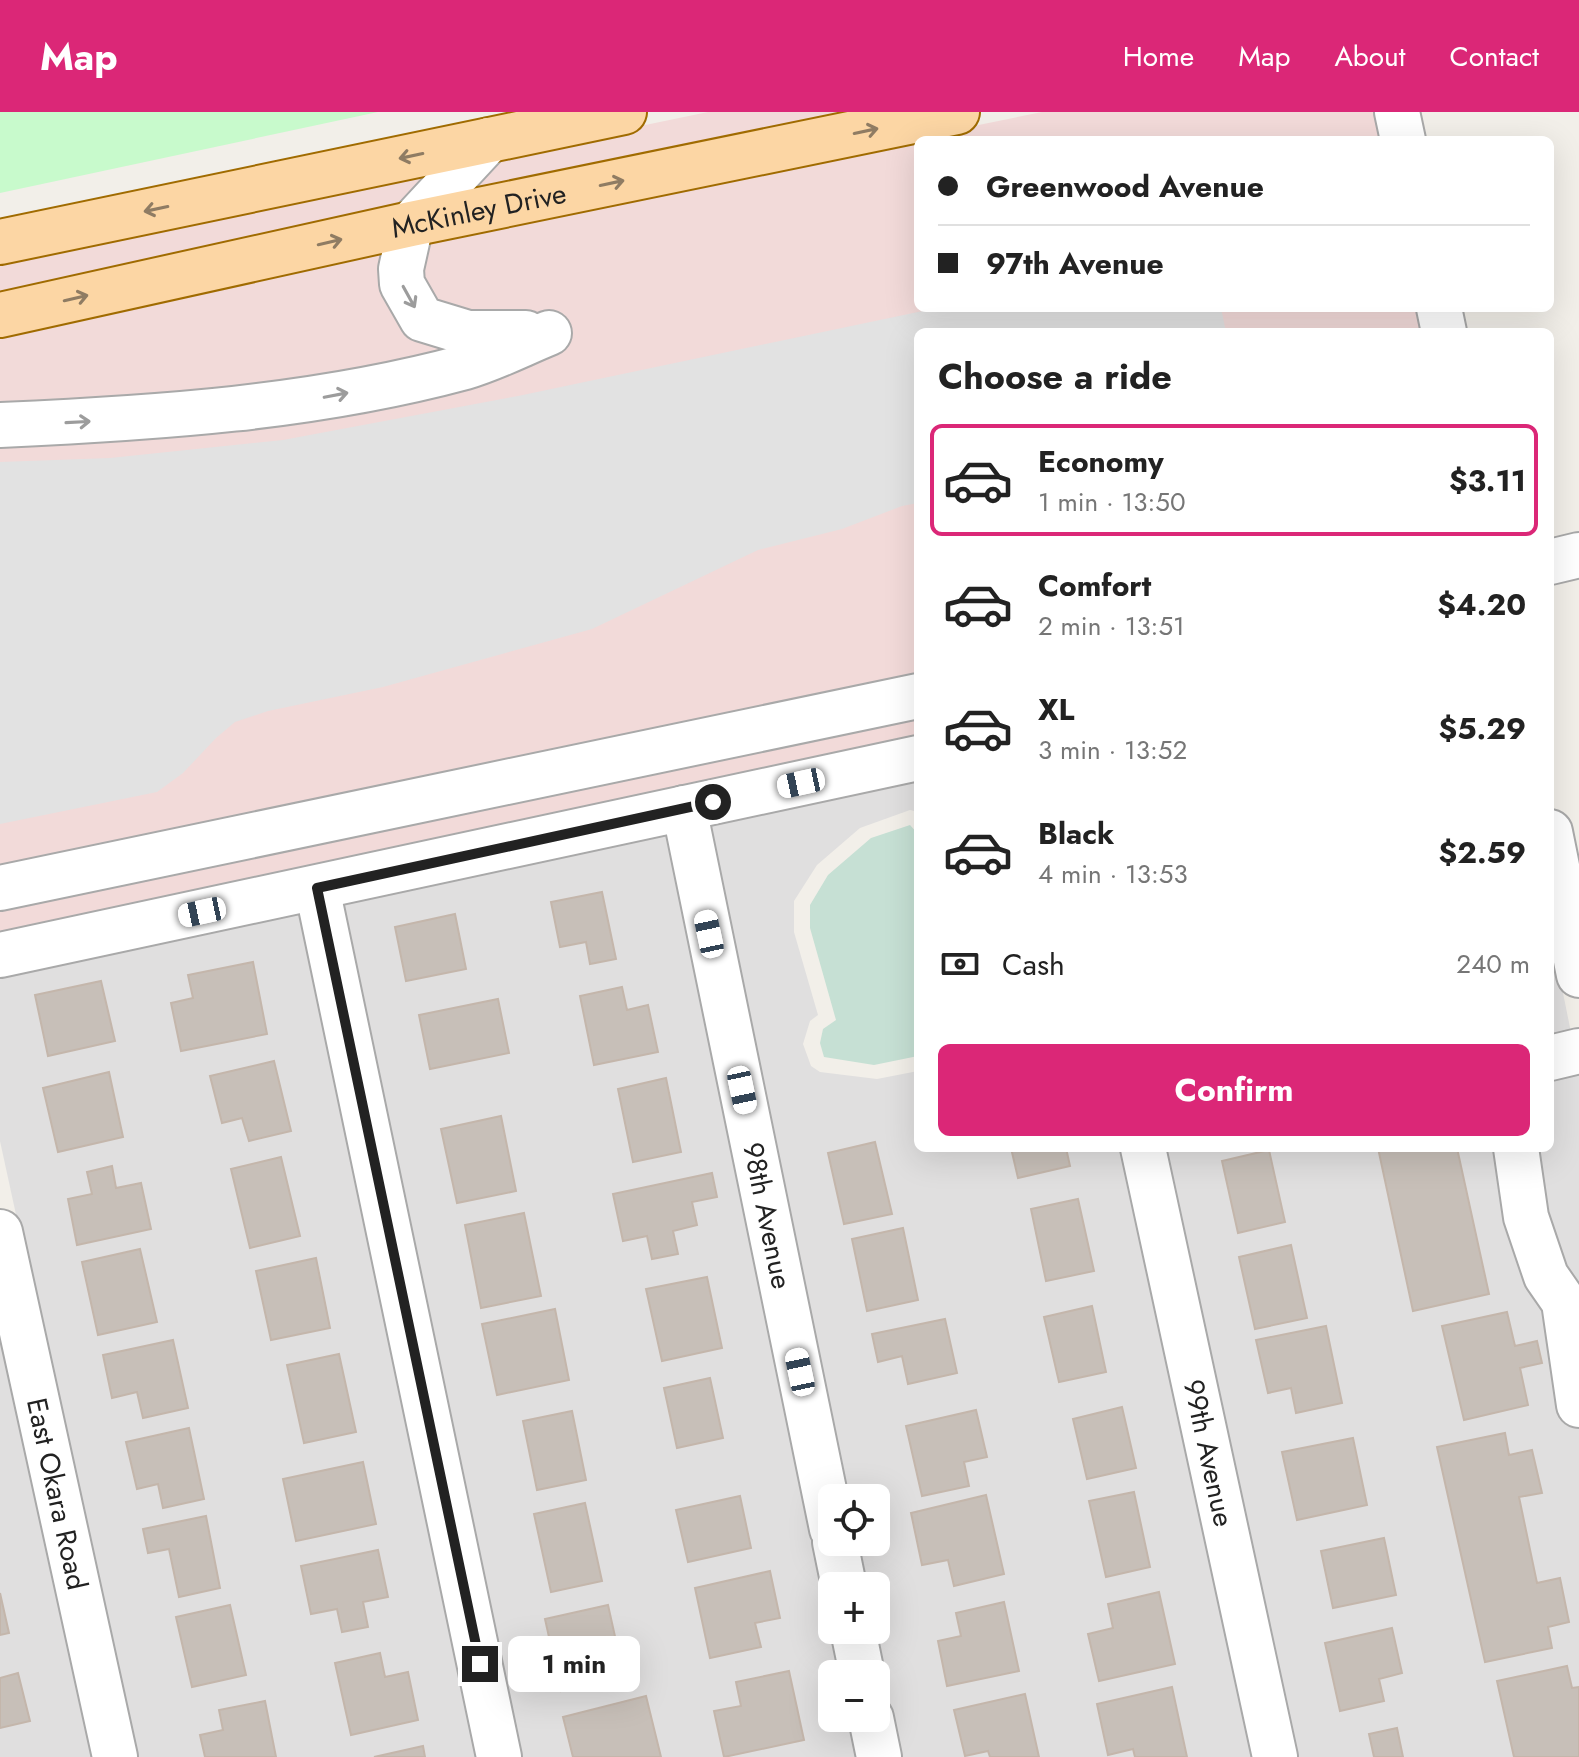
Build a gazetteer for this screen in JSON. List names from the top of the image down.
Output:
{
  "streets": {
    "main road": ["McKinley Drive"],
    "street": ["98th Avenue", "99th Avenue", "East Okara Road"]
  },
  "page": {
    "header": "Map",
    "nav": [
      "Home",
      "Map",
      "About",
      "Contact"
    ],
    "banner": ["Greenwood Avenue", "97th Avenue"],
    "heading": "Choose a ride",
    "list": [
      {
        "name": "Economy",
        "note": "1 min · 13:50",
        "value": "$3.11"
      },
      {
        "name": "Comfort",
        "note": "2 min · 13:51",
        "value": "$4.20"
      },
      {
        "name": "XL",
        "note": "3 min · 13:52",
        "value": "$5.29"
      },
      {
        "name": "Black",
        "note": "4 min · 13:53",
        "value": "$2.59"
      }
    ],
    "pay": ["Cash", "240 m"],
    "buttons": "Confirm",
    "map_buttons": ["+", "−"],
    "bubble": "1 min"
  }
}
